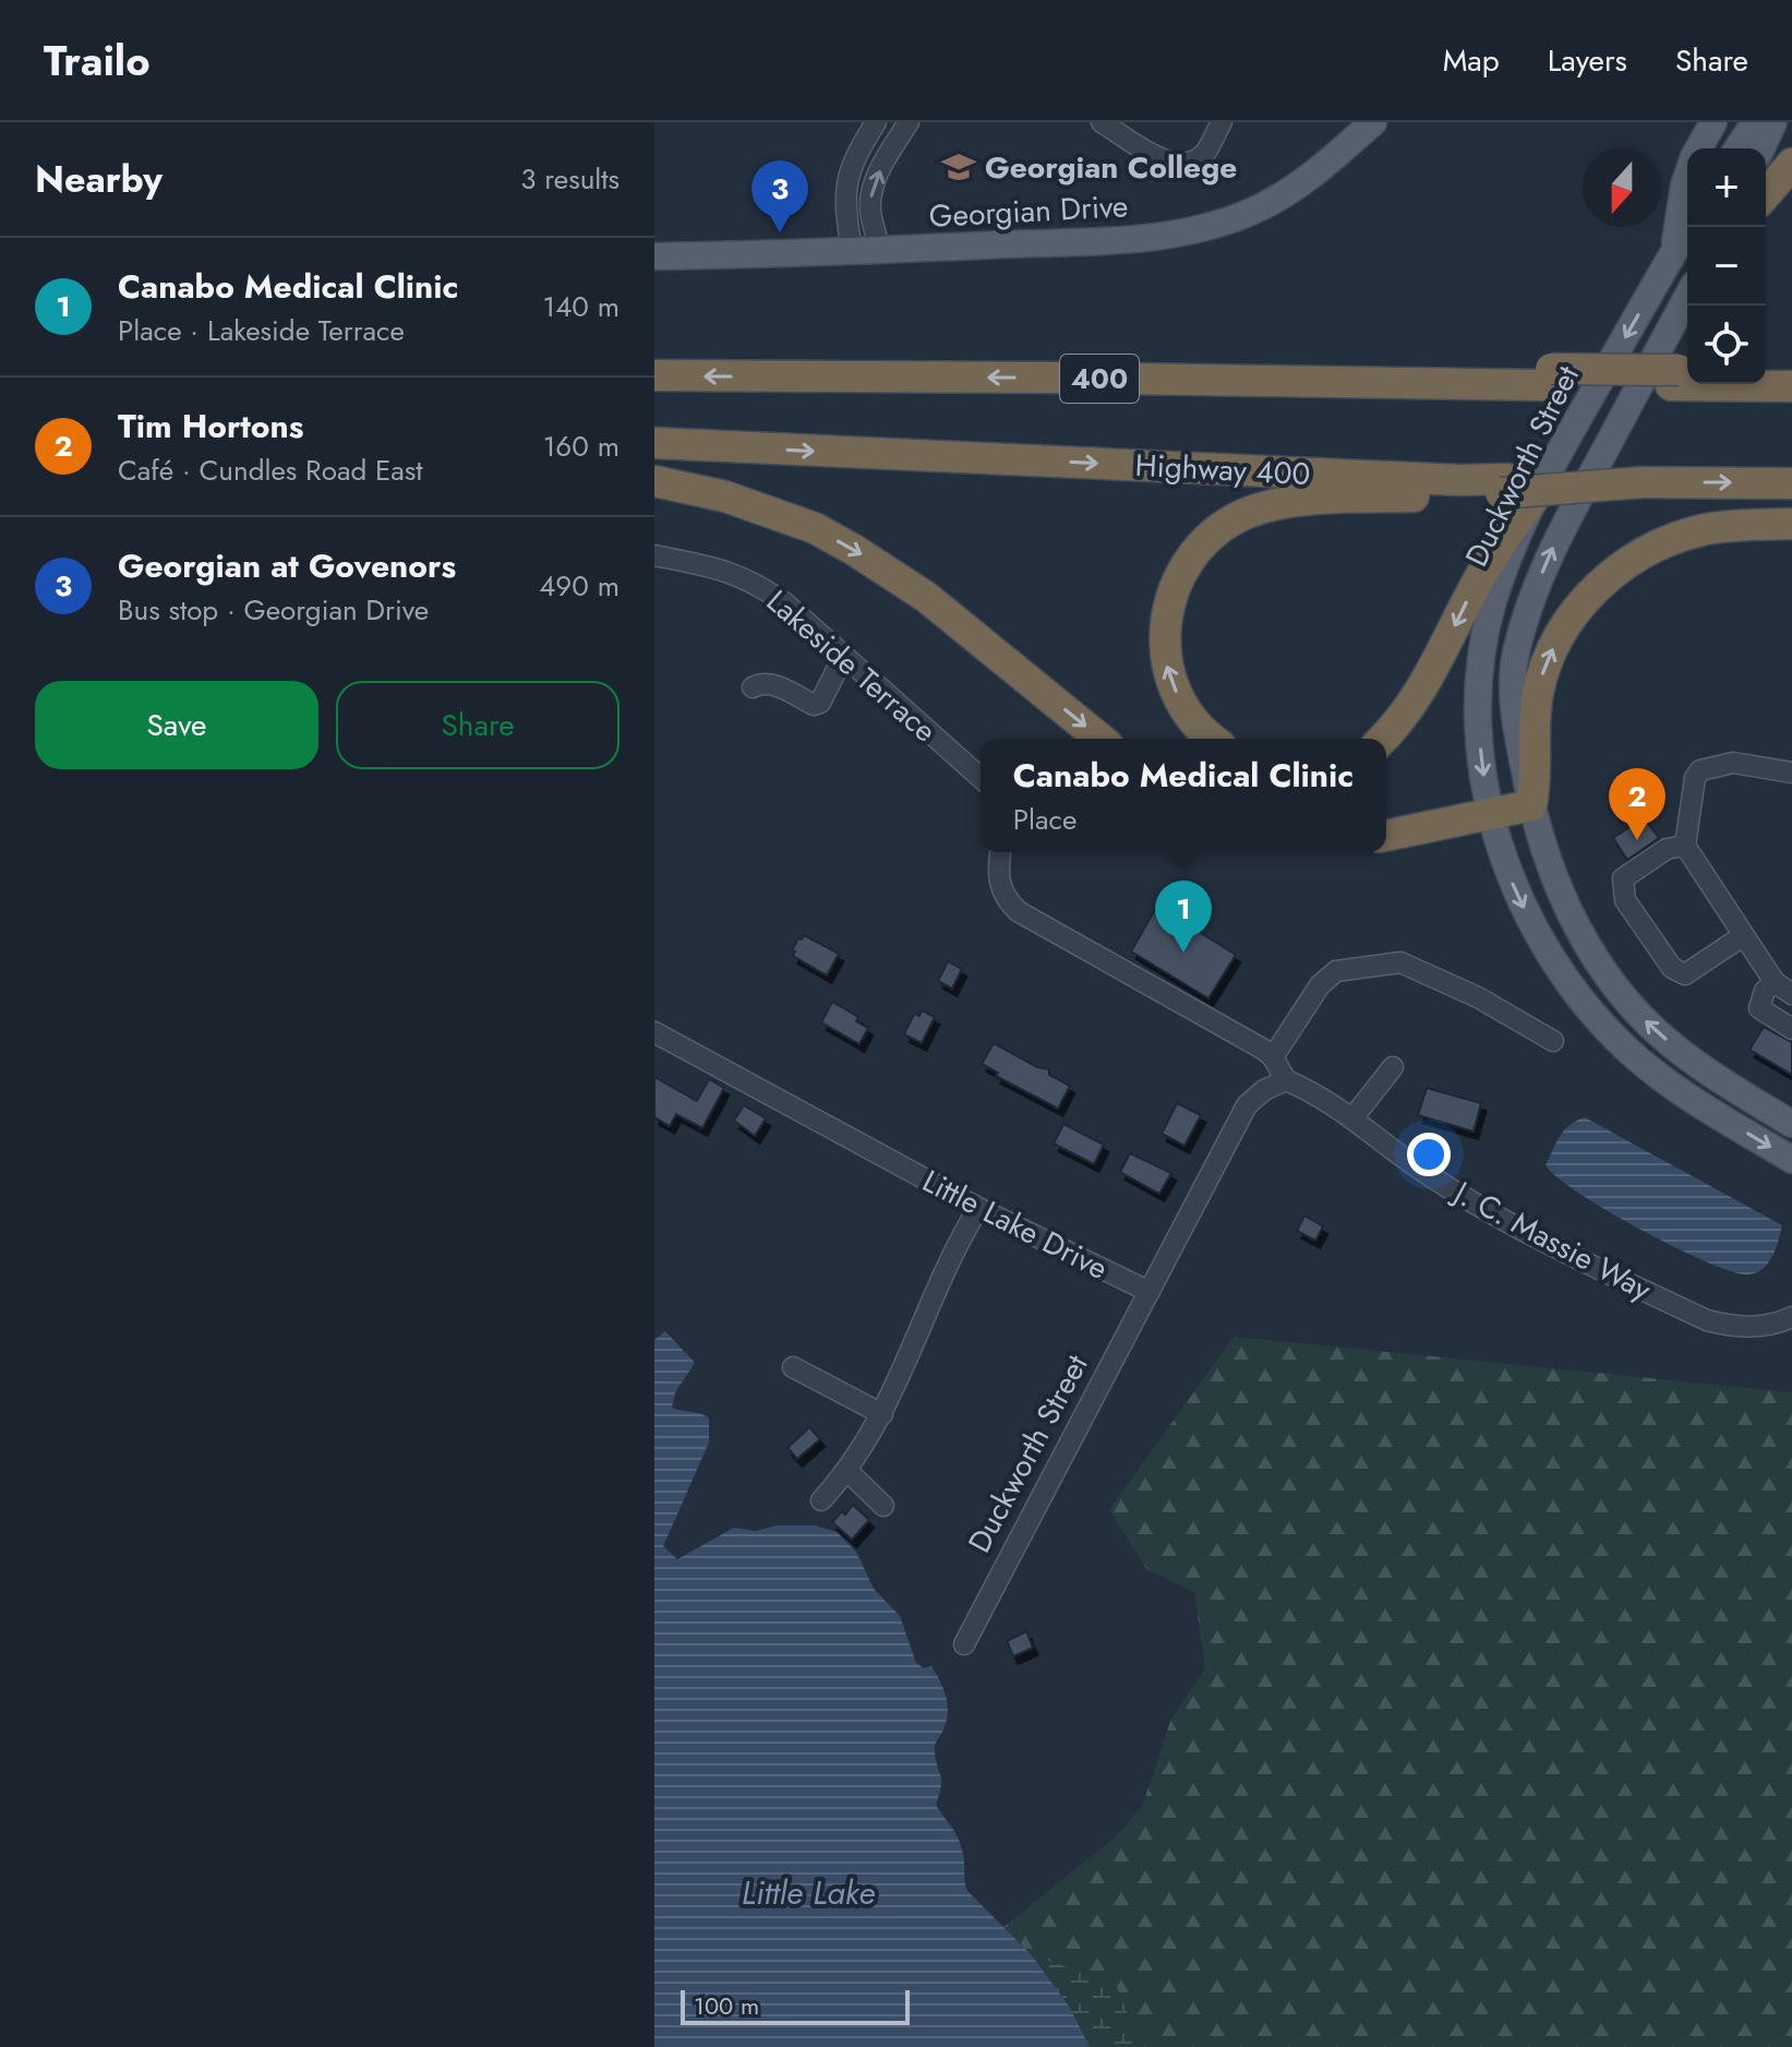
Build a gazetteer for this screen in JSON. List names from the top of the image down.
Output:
{
  "streets": {
    "highway": ["400", "Highway 400"],
    "main road": ["Georgian Drive", "Duckworth Street"],
    "street": ["Lakeside Terrace", "Little Lake Drive", "J. C. Massie Way"]
  },
  "crossings": [
    ["Duckworth Street", "Little Lake Drive"]
  ],
  "water": ["Little Lake"],
  "places": {
    "school or university": ["Georgian College"]
  },
  "scale_bar": "100 m",
  "north": "bottom",
  "page": {
    "header": "Trailo",
    "nav": ["Map", "Layers", "Share"],
    "heading": ["Nearby", "3 results"],
    "map_buttons": ["+", "−"],
    "pins": ["3", "2", "1"],
    "list": [
      {
        "mark": "1",
        "name": "Canabo Medical Clinic",
        "note": "Place · Lakeside Terrace",
        "value": "140 m"
      },
      {
        "mark": "2",
        "name": "Tim Hortons",
        "note": "Café · Cundles Road East",
        "value": "160 m"
      },
      {
        "mark": "3",
        "name": "Georgian at Govenors",
        "note": "Bus stop · Georgian Drive",
        "value": "490 m"
      }
    ],
    "buttons": ["Save", "Share"],
    "popup": ["Canabo Medical Clinic", "Place"],
    "scale": "100 m"
  }
}
